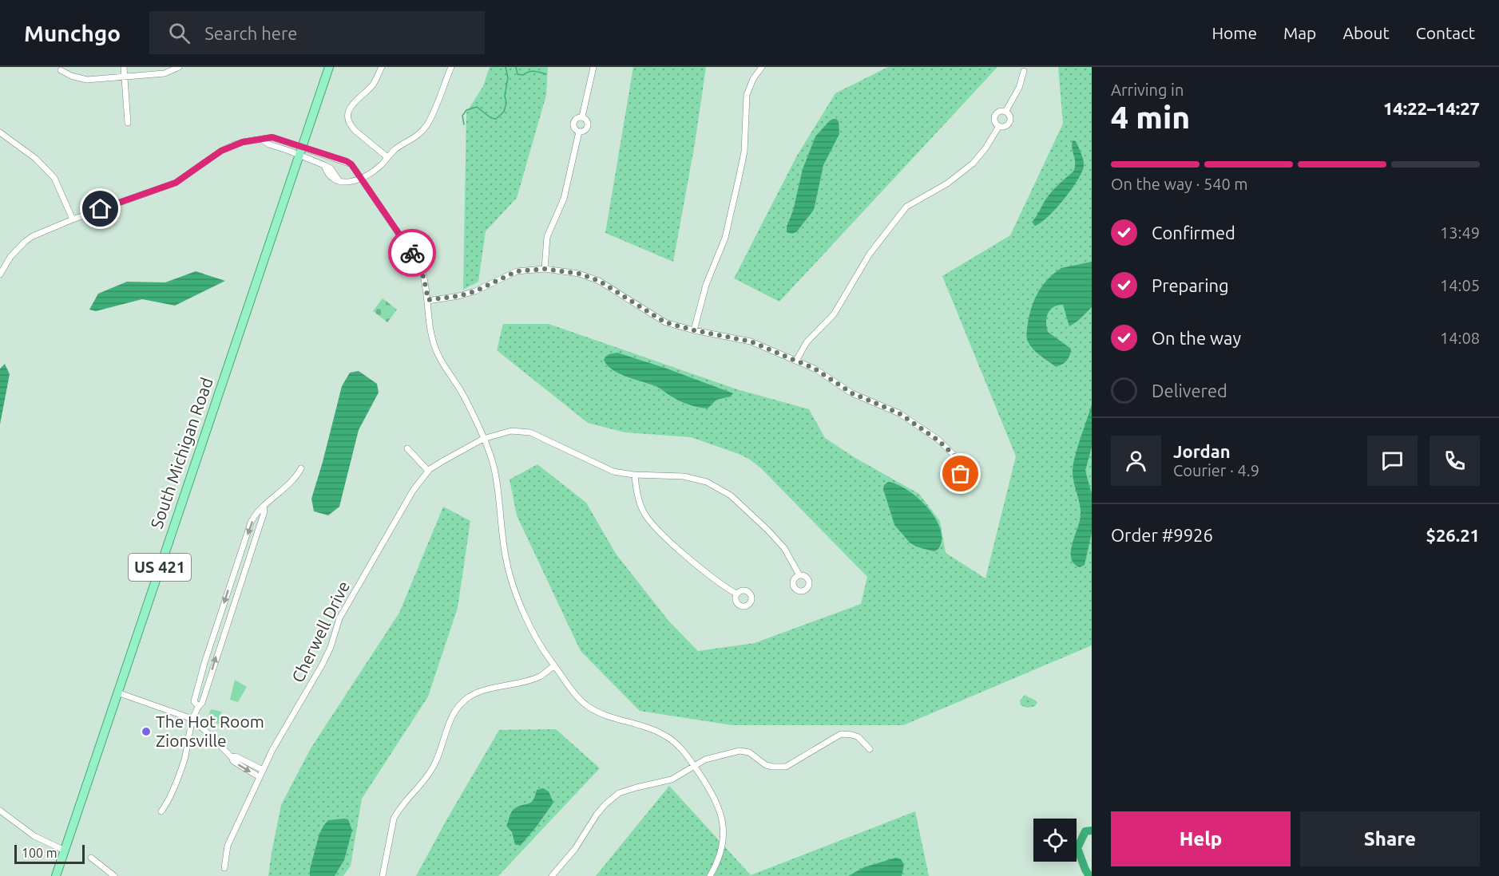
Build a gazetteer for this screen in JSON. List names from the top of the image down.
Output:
{
  "streets": {
    "main road": ["South Michigan Road", "US 421"],
    "street": ["Cherwell Drive"]
  },
  "places": ["The Hot Room Zionsville"],
  "scale_bar": "100 m",
  "page": {
    "header": "Munchgo",
    "search": "Search here",
    "nav": [
      "Home",
      "Map",
      "About",
      "Contact"
    ],
    "heading": ["4 min", "Arriving in", "14:22–14:27"],
    "panel": [
      "Jordan",
      "Courier · 4.9",
      "Order #9926",
      "$26.21"
    ],
    "bar": "On the way · 540 m",
    "list": [
      ["Confirmed", "13:49"],
      ["Preparing", "14:05"],
      ["On the way", "14:08"],
      "Delivered"
    ],
    "buttons": ["Help", "Share"],
    "scale": "100 m"
  }
}
